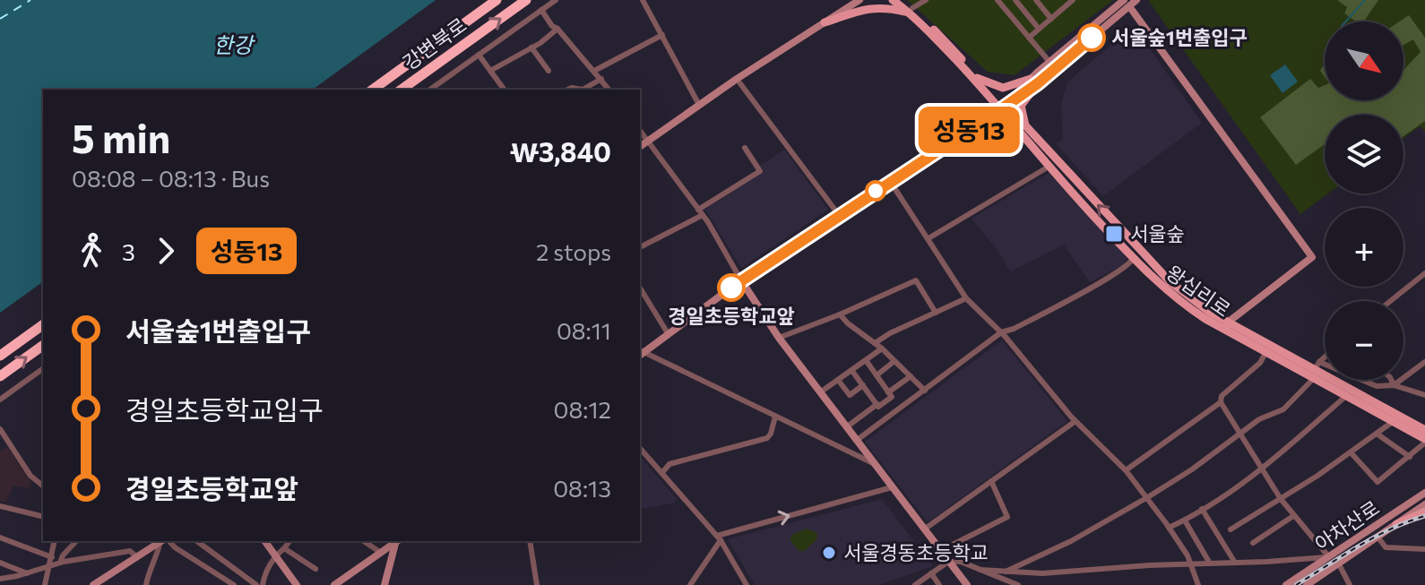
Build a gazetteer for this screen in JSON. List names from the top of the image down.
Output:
{
  "streets": {
    "highway": ["강변북로"],
    "main road": ["왕십리로"],
    "street": ["아차산로"]
  },
  "water": ["한강"],
  "places": {
    "other": ["서울숲1번출입구", "경일초등학교앞", "서울경동초등학교"],
    "transit": ["서울숲"]
  },
  "lines": ["bus line 성동13"],
  "north": "bottom right",
  "page": {
    "on_map": "성동13",
    "map_buttons": ["+", "−"],
    "heading": ["5 min", "08:08 – 08:13 · Bus", "₩3,840"],
    "legs": ["3", "성동13", "2 stops"],
    "list": [
      {
        "name": "서울숲1번출입구",
        "value": "08:11"
      },
      {
        "name": "경일초등학교입구",
        "value": "08:12"
      },
      {
        "name": "경일초등학교앞",
        "value": "08:13"
      }
    ]
  }
}
